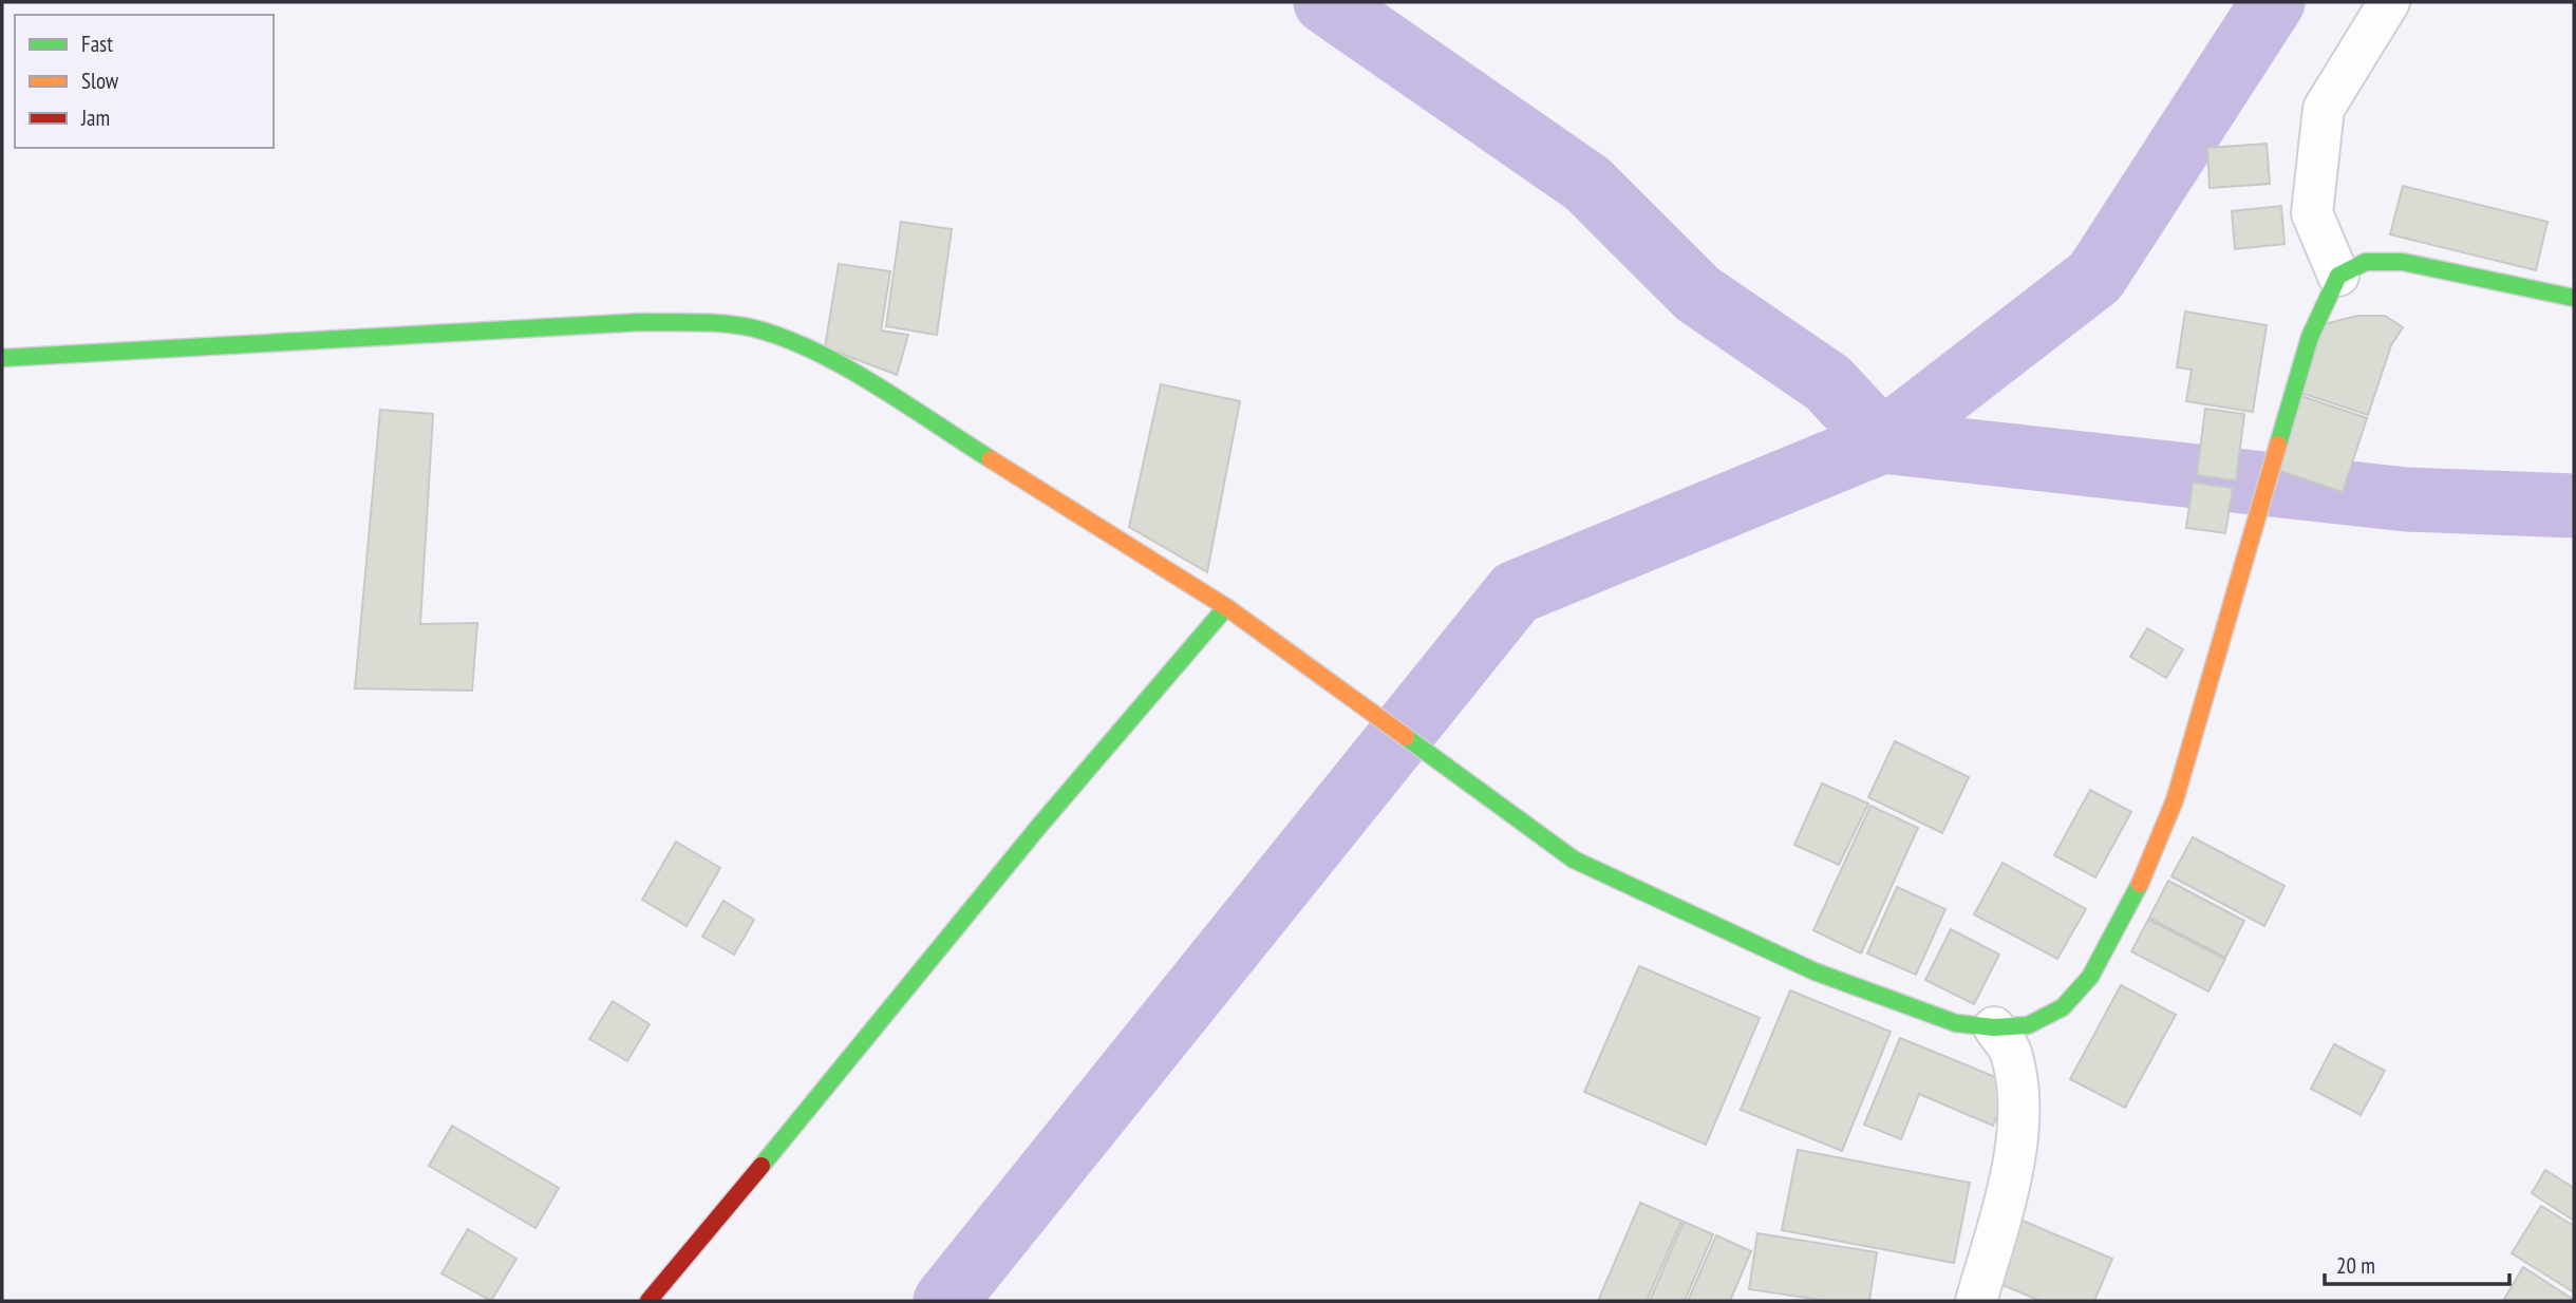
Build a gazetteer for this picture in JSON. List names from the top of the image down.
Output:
{
  "legend": ["Fast", "Slow", "Jam"],
  "scale_bar": "20 m"
}
